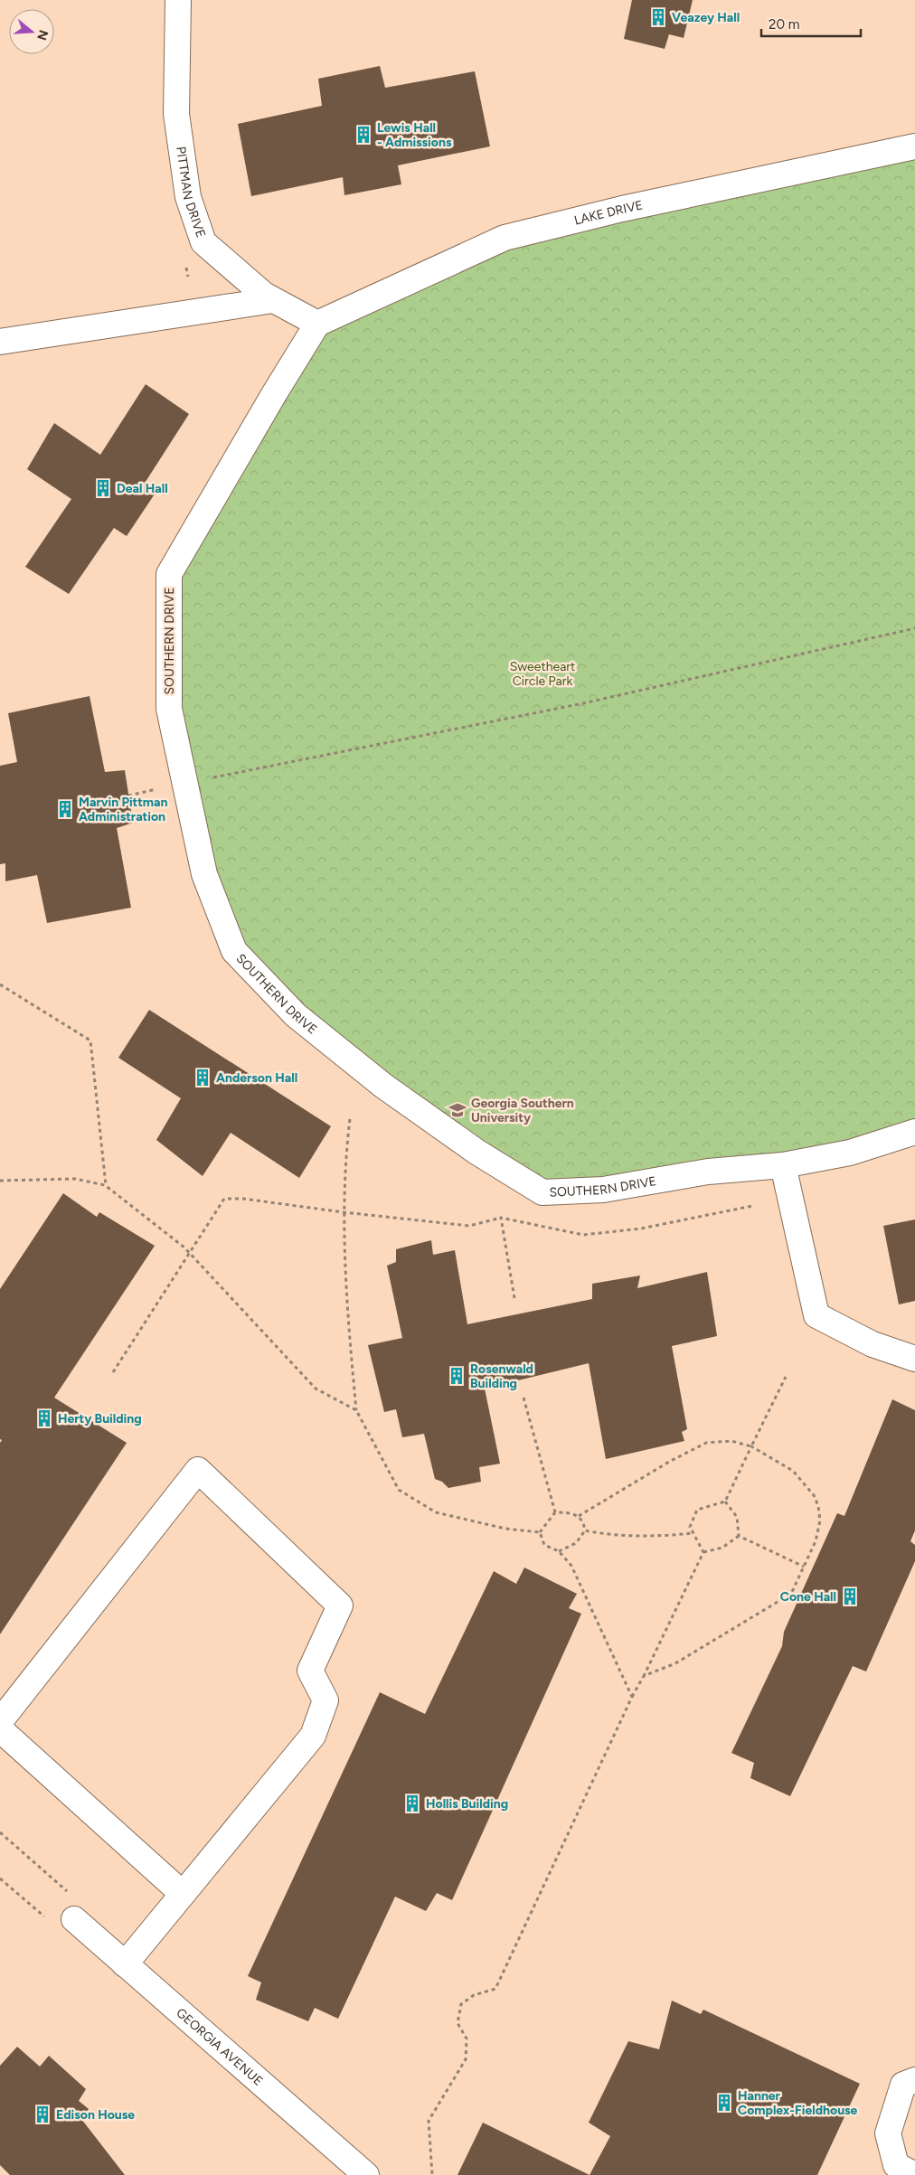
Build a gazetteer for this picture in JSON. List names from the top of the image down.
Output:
{
  "streets": {
    "street": [
      "PITTMAN DRIVE",
      "LAKE DRIVE",
      "SOUTHERN DRIVE",
      "GEORGIA AVENUE"
    ]
  },
  "crossings": [
    ["PITTMAN DRIVE", "LAKE DRIVE"],
    ["PITTMAN DRIVE", "SOUTHERN DRIVE"],
    ["LAKE DRIVE", "SOUTHERN DRIVE"]
  ],
  "parks": ["Sweetheart Circle Park"],
  "places": {
    "building": [
      "Veazey Hall",
      "Lewis Hall - Admissions",
      "Deal Hall",
      "Marvin Pittman Administration",
      "Anderson Hall",
      "Rosenwald Building",
      "Herty Building",
      "Cone Hall",
      "Hollis Building",
      "Hanner Complex-Fieldhouse",
      "Edison House"
    ],
    "school or university": ["Georgia Southern University"]
  },
  "scale_bar": "20 m",
  "north": "right"
}
